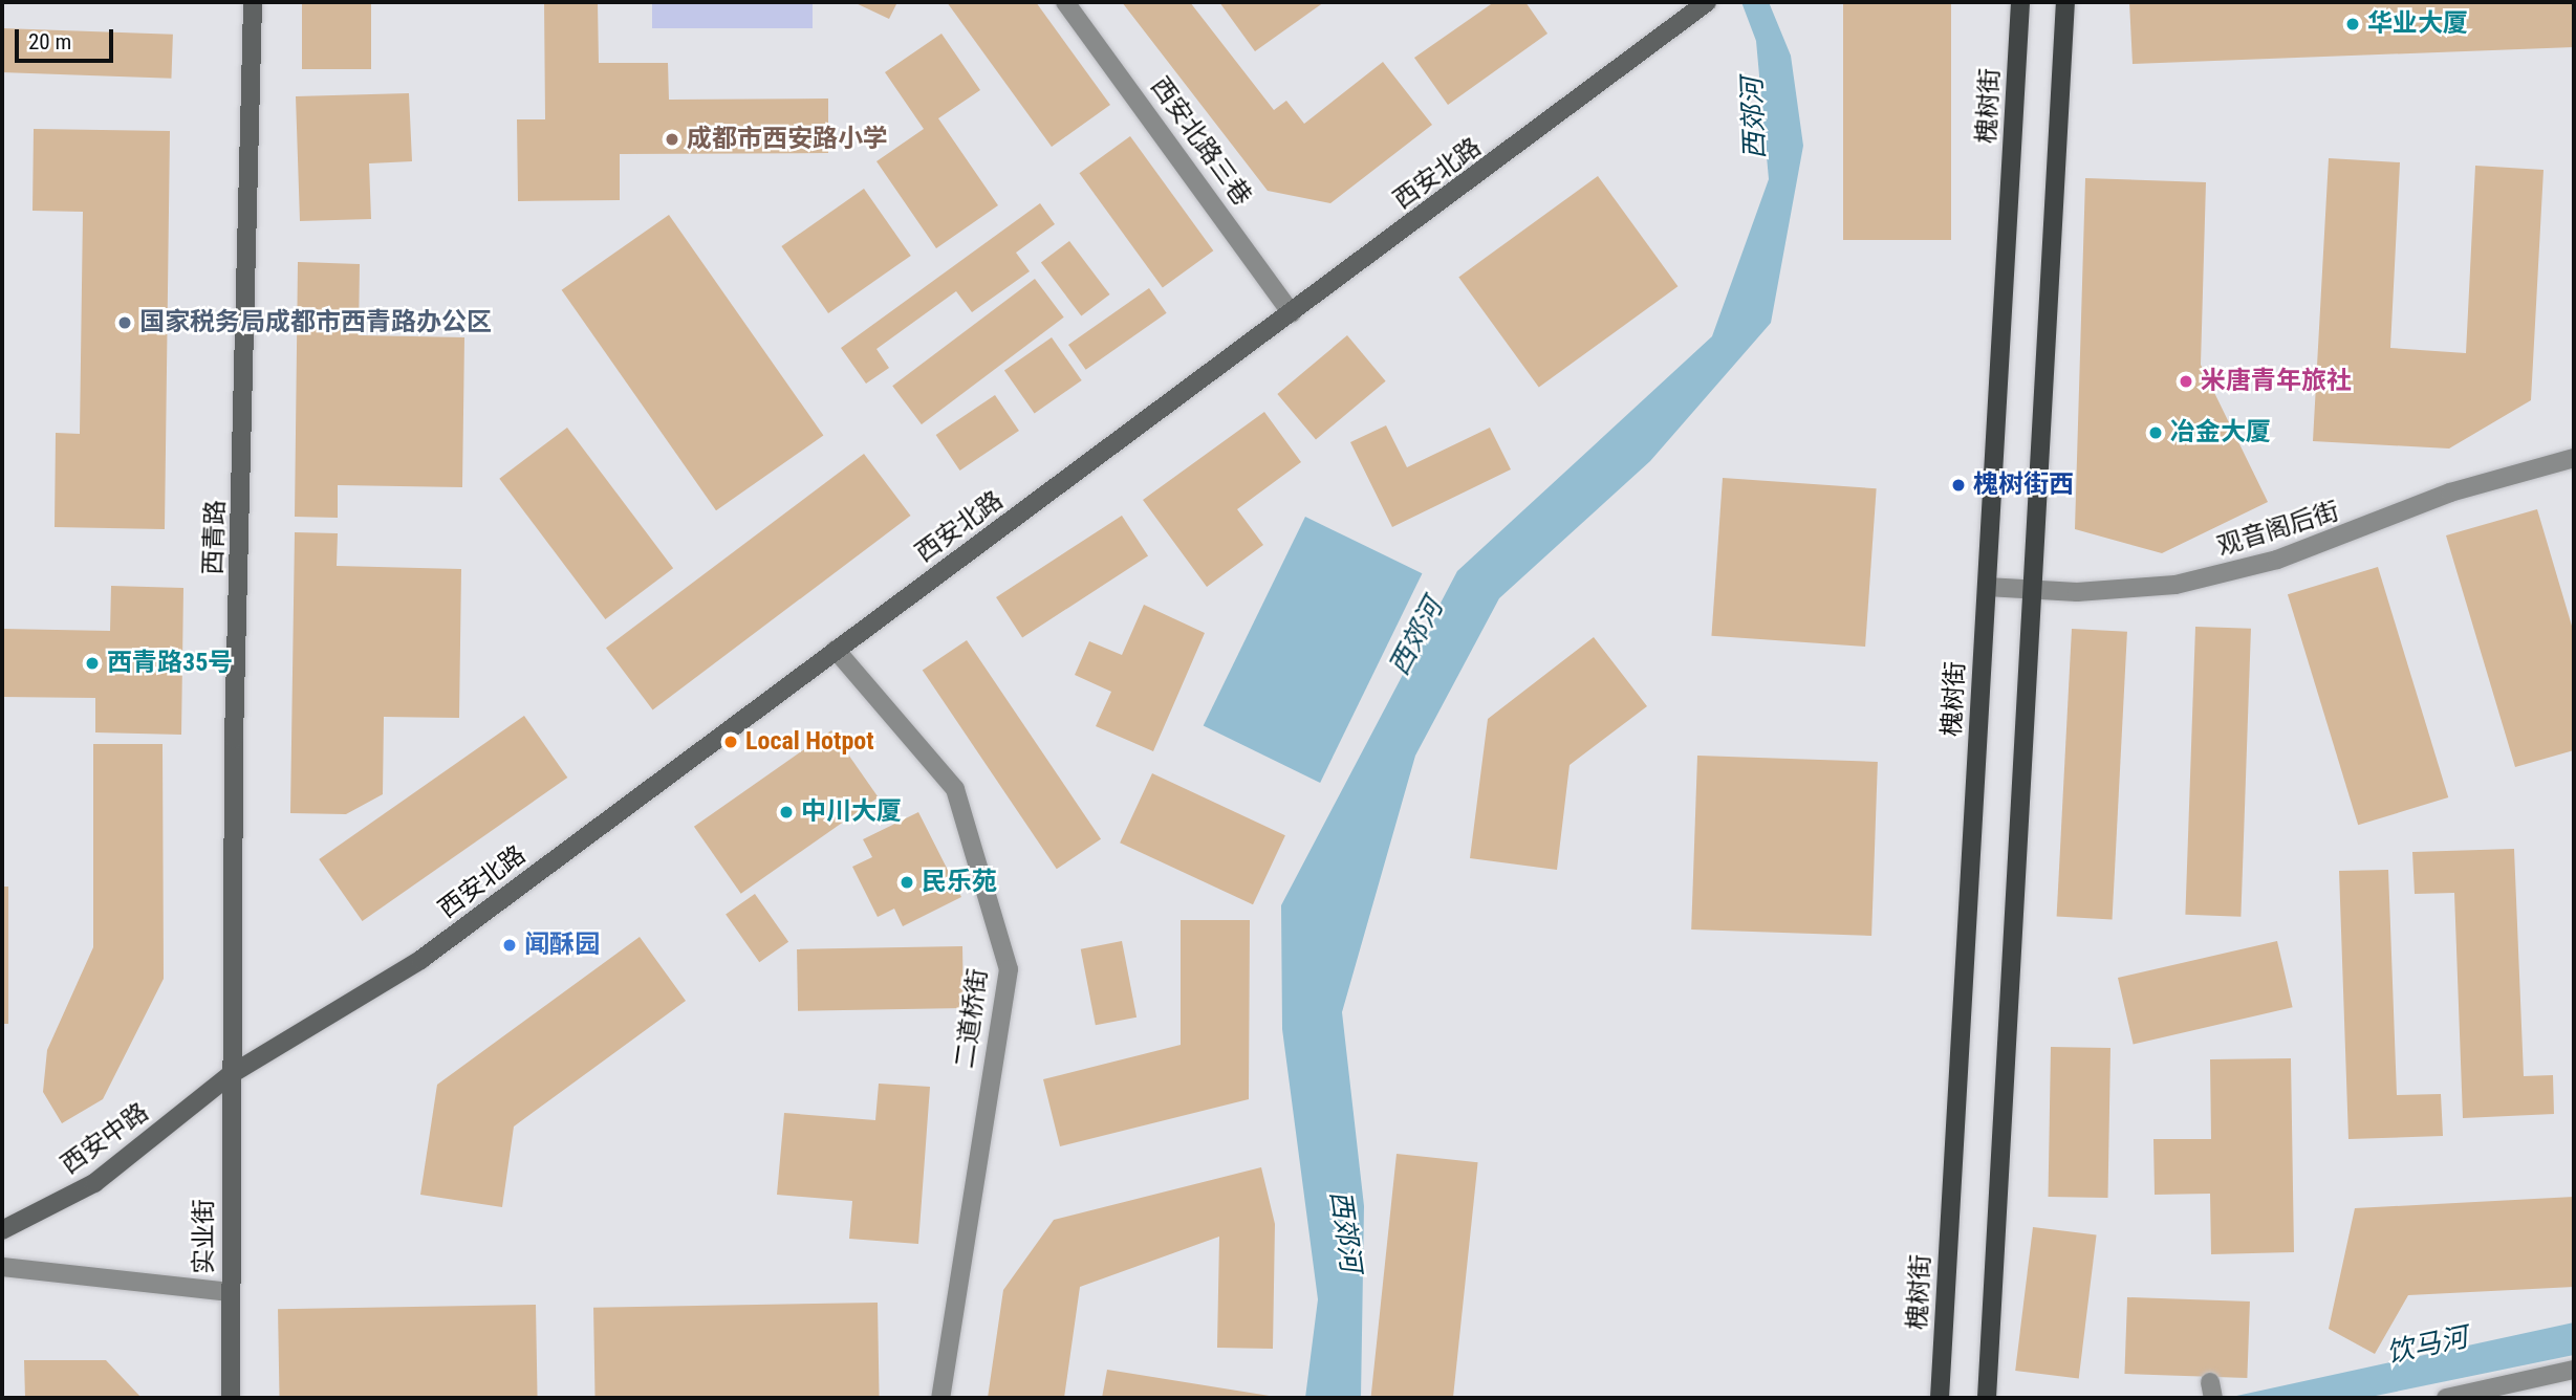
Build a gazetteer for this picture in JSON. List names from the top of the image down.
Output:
{
  "streets": {
    "main road": ["槐树街"],
    "street": [
      "西安北路三巷",
      "西安北路",
      "观音阁后街",
      "西青路",
      "二道桥街",
      "西安中路",
      "实业街"
    ]
  },
  "crossings": [
    ["槐树街", "观音阁后街"],
    ["西安北路三巷", "西安北路"],
    ["西安北路", "西青路"],
    ["西安北路", "二道桥街"],
    ["西安北路", "西安中路"],
    ["西安北路", "实业街"],
    ["西青路", "西安中路"],
    ["西青路", "实业街"],
    ["西安中路", "实业街"]
  ],
  "water": ["西郊河", "饮马河"],
  "places": [
    "华业大厦",
    "成都市西安路小学",
    "国家税务局成都市西青路办公区",
    "米唐青年旅社",
    "冶金大厦",
    "槐树街西",
    "西青路35号",
    "Local Hotpot",
    "中川大厦",
    "民乐苑",
    "闻酥园"
  ],
  "scale_bar": "20 m"
}
